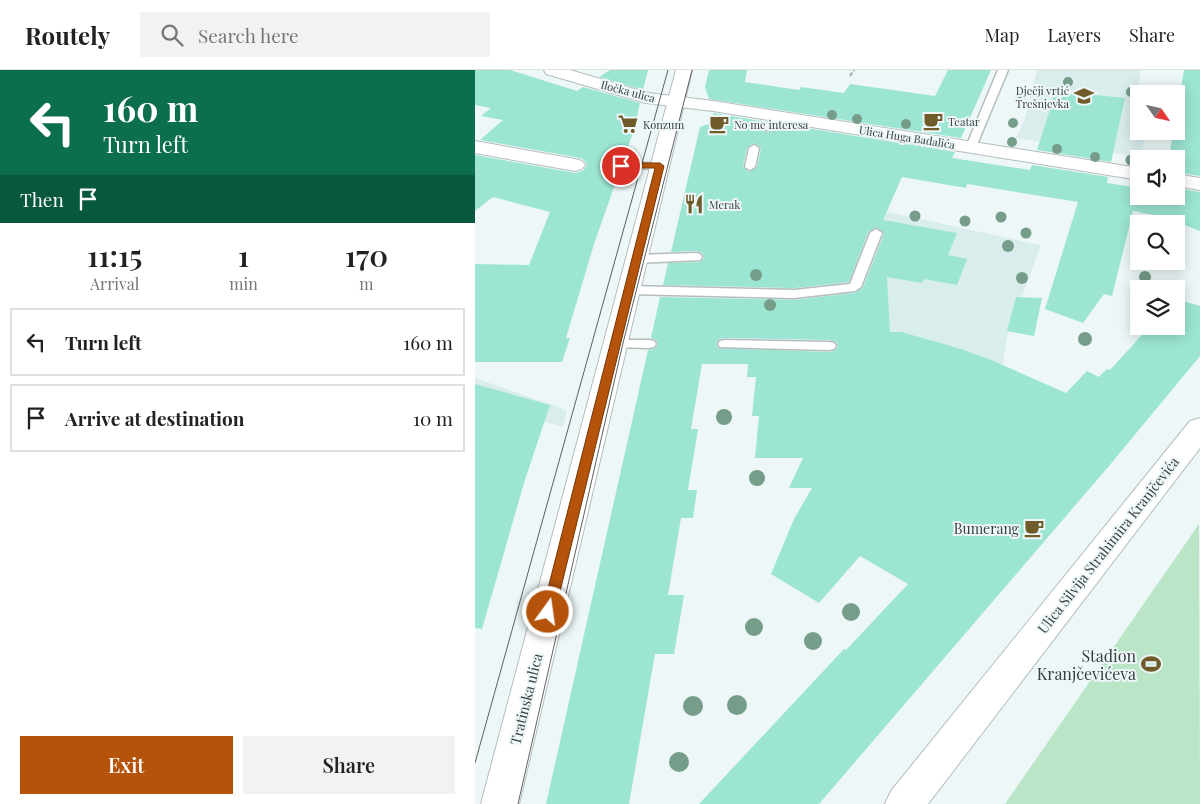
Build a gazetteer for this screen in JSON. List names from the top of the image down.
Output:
{
  "streets": {
    "street": [
      "Iločka ulica",
      "Ulica Huga Badalića",
      "Ulica Silvija Strahimira Kranjčevića",
      "Tratinska ulica"
    ]
  },
  "crossings": [
    ["Iločka ulica", "Ulica Huga Badalića"],
    ["Iločka ulica", "Tratinska ulica"],
    ["Ulica Huga Badalića", "Tratinska ulica"]
  ],
  "places": {
    "school or university": ["Dječji vrtić Trešnjevka"],
    "cafe": ["Teatar", "No me interesa", "Bumerang"],
    "supermarket": ["Konzum"],
    "restaurant": ["Merak"],
    "sports": ["Stadion Kranjčevićeva"]
  },
  "north": "bottom right",
  "page": {
    "header": "Routely",
    "search": "Search here",
    "nav": ["Map", "Layers", "Share"],
    "turn": ["160 m", "Turn left"],
    "then": "Then",
    "eta": [
      "11:15",
      "Arrival",
      "1",
      "min",
      "170",
      "m"
    ],
    "list": [
      {
        "name": "Turn left",
        "value": "160 m"
      },
      {
        "name": "Arrive at destination",
        "value": "10 m"
      }
    ],
    "buttons": ["Exit", "Share"]
  }
}
